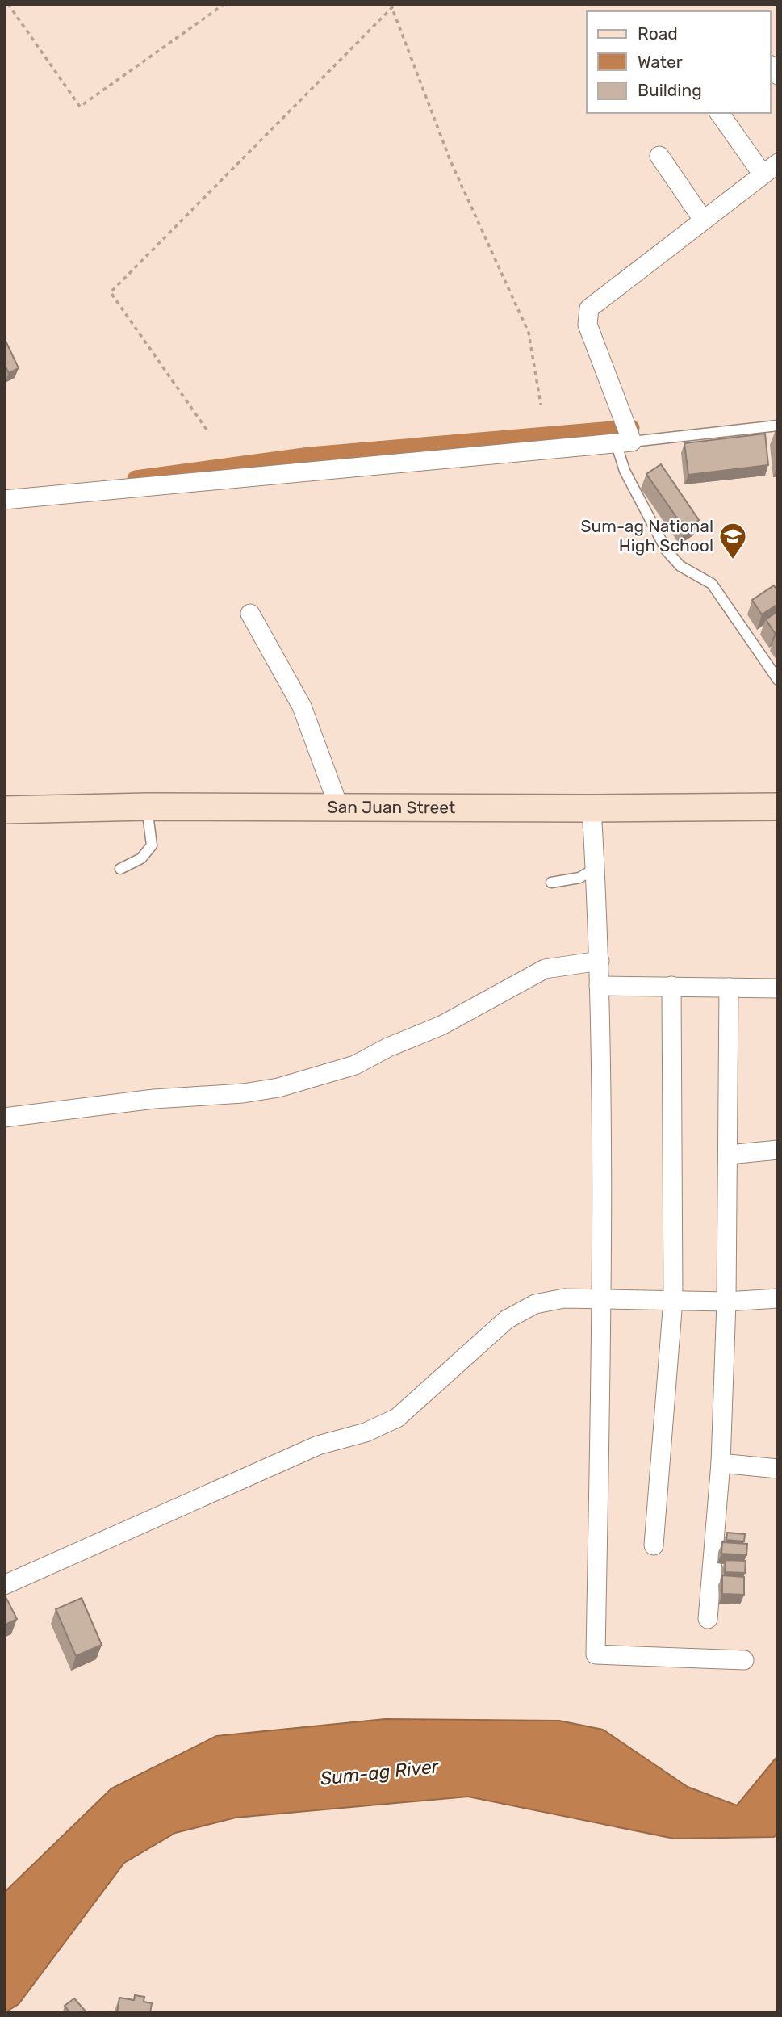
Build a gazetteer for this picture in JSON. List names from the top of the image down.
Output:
{
  "streets": {
    "main road": ["San Juan Street"]
  },
  "water": ["Sum-ag River"],
  "places": {
    "school or university": ["Sum-ag National High School"]
  },
  "legend": ["Road", "Water", "Building"]
}
